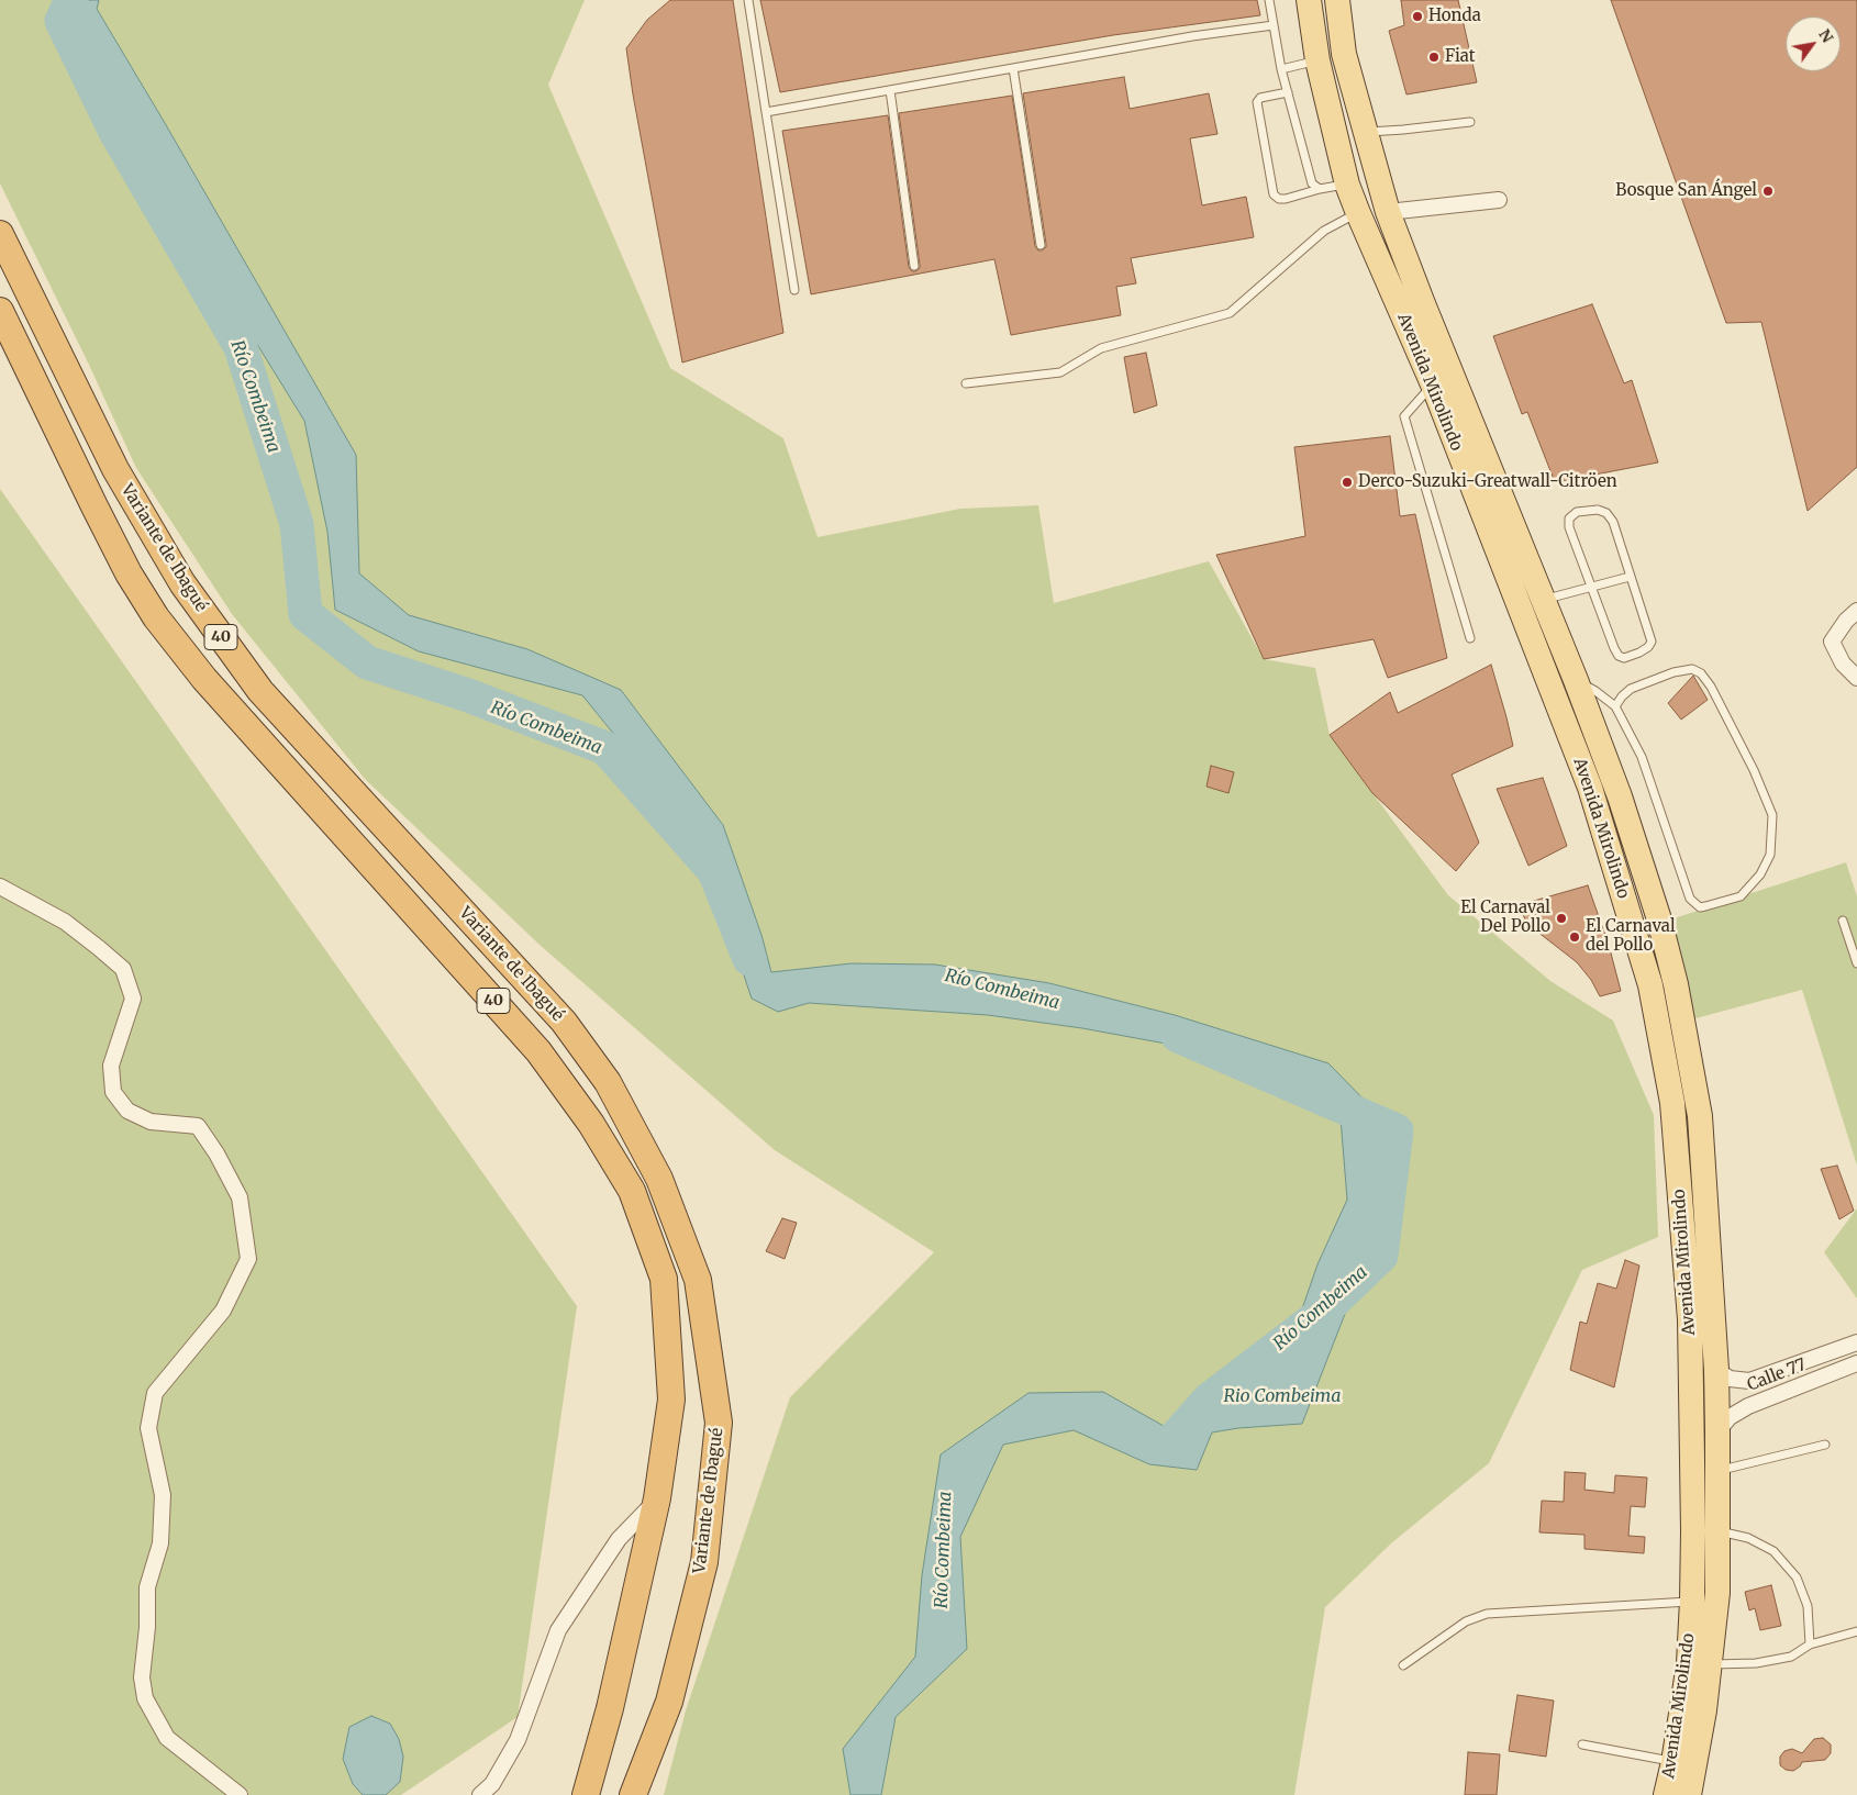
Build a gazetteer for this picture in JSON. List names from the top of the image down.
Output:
{
  "streets": {
    "highway": ["Variante de Ibagué", "40"],
    "main road": ["Avenida Mirolindo"],
    "street": ["Calle 77"]
  },
  "crossings": [
    ["Avenida Mirolindo", "Calle 77"]
  ],
  "water": ["Río Combeima", "Rio Combeima"],
  "places": [
    "Honda",
    "Fiat",
    "Bosque San Ángel",
    "Derco-Suzuki-Greatwall-Citröen",
    "El Carnaval Del Pollo",
    "El Carnaval del Pollo"
  ],
  "north": "top right"
}
